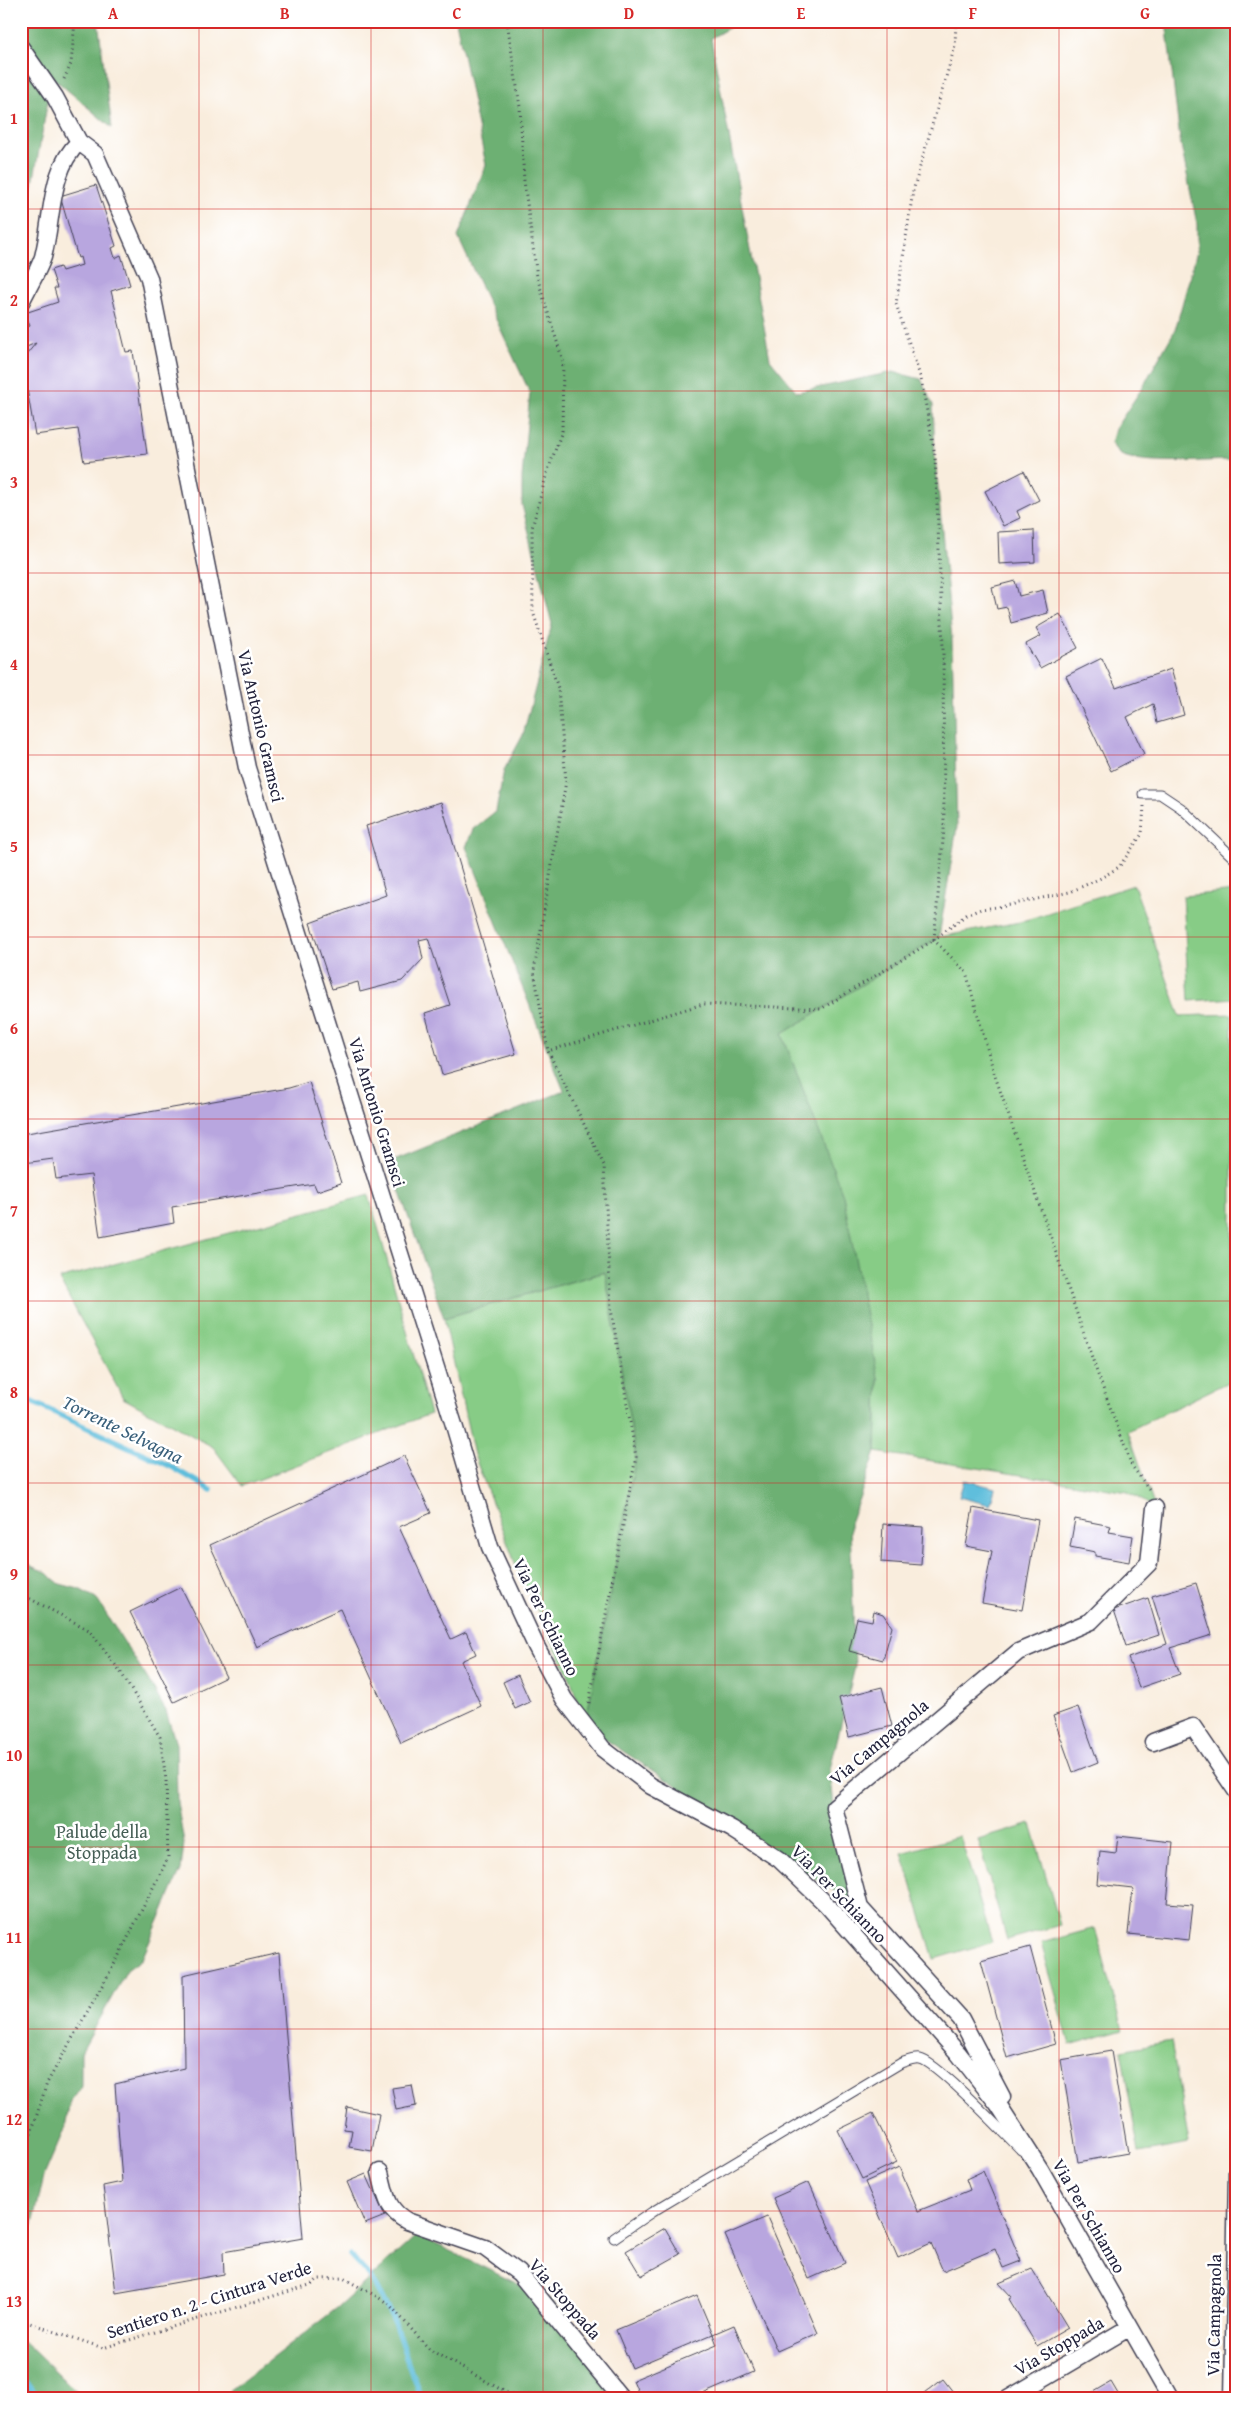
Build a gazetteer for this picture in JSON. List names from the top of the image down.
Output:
{
  "streets": {
    "street": [
      "Via Antonio Gramsci",
      "Via Per Schianno",
      "Via Campagnola",
      "Via Stoppada"
    ],
    "path": ["Sentiero n. 2 - Cintura Verde"]
  },
  "crossings": [
    ["Via Antonio Gramsci", "Via Per Schianno"],
    ["Via Per Schianno", "Via Campagnola"],
    ["Via Per Schianno", "Via Stoppada"]
  ],
  "water": ["Torrente Selvagna"],
  "parks": ["Palude della Stoppada"],
  "grid": {
    "columns": [
      "A",
      "B",
      "C",
      "D",
      "E",
      "F",
      "G"
    ],
    "rows": [
      "1",
      "2",
      "3",
      "4",
      "5",
      "6",
      "7",
      "8",
      "9",
      "10",
      "11",
      "12",
      "13"
    ]
  }
}
